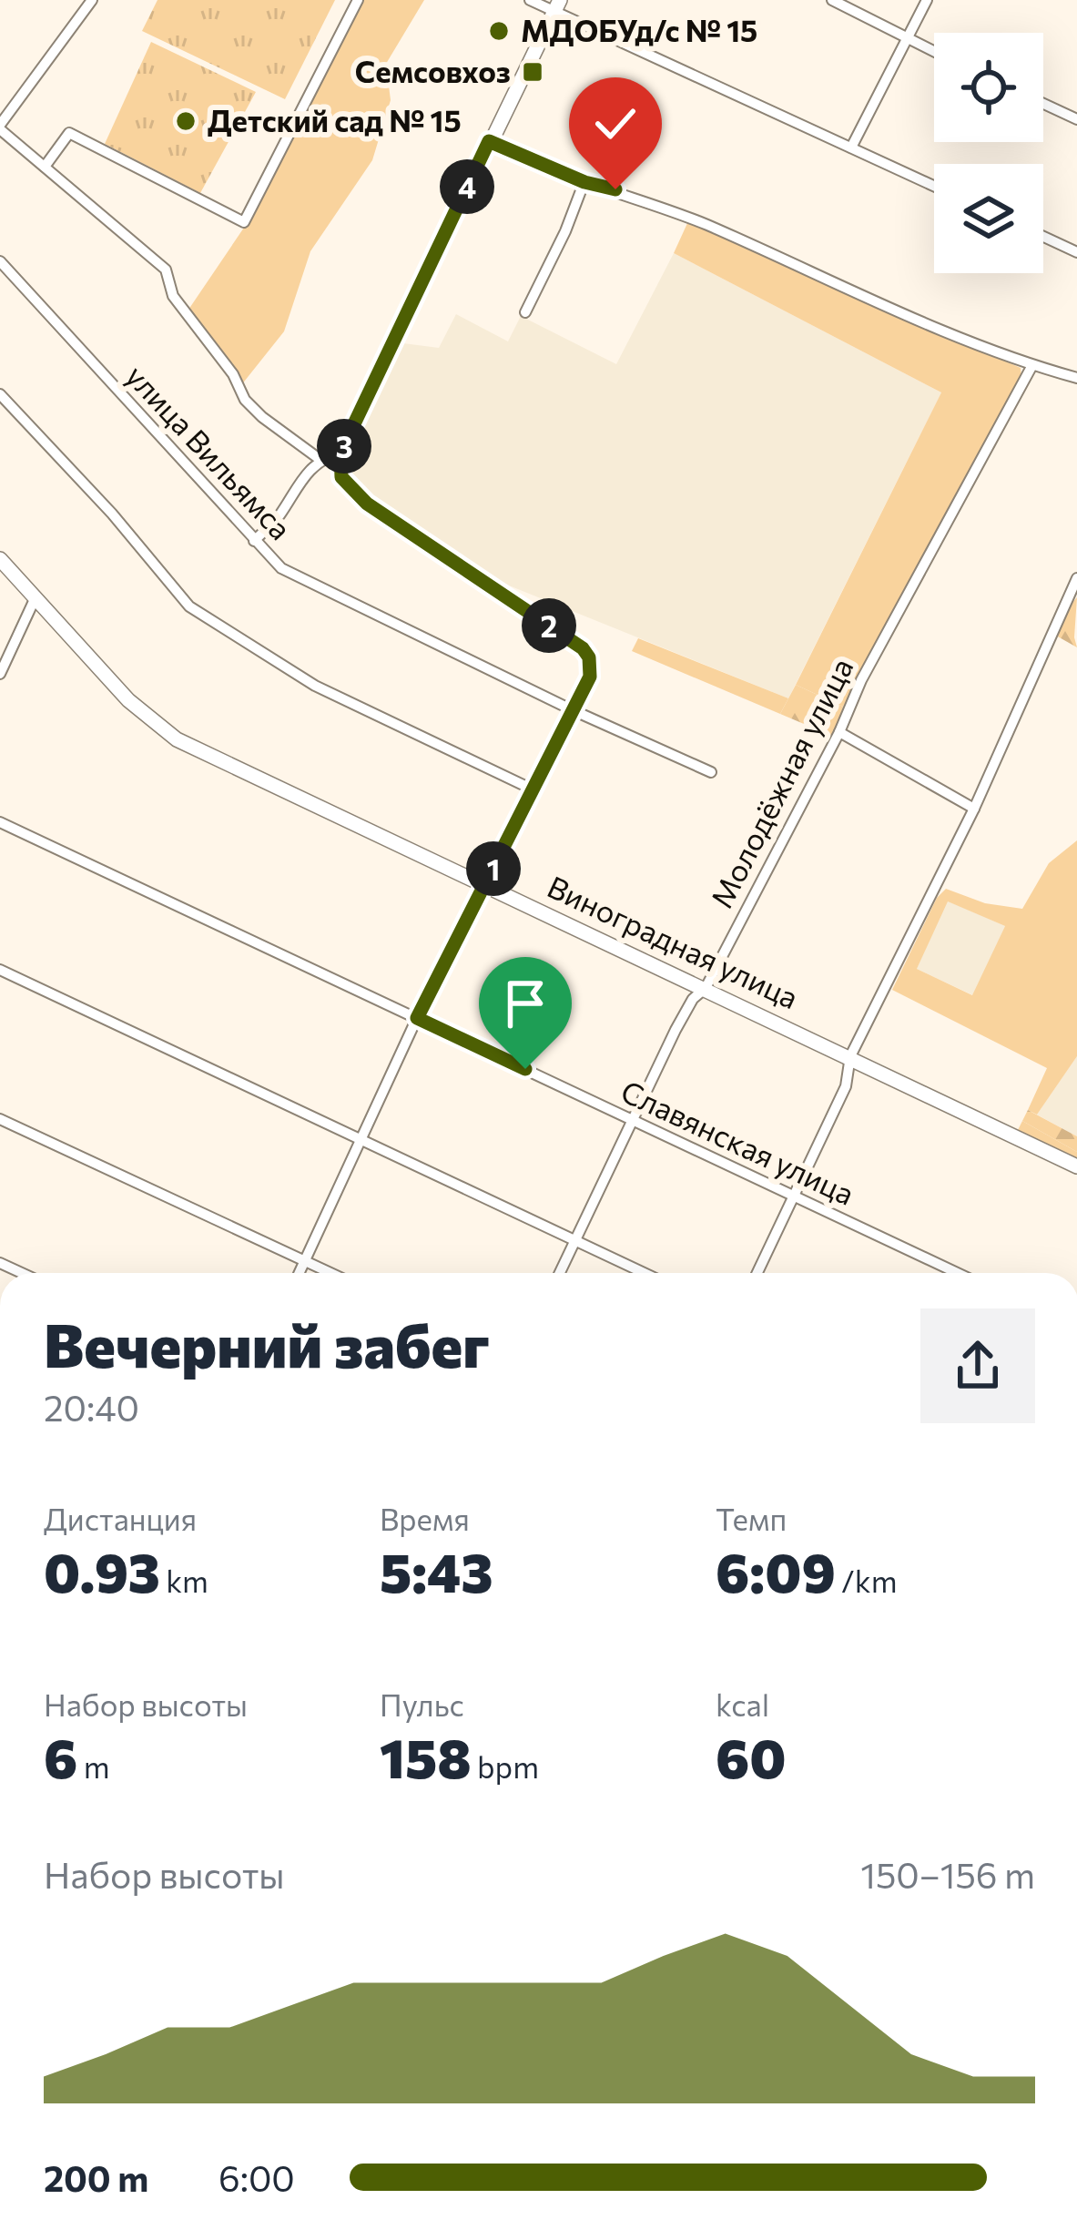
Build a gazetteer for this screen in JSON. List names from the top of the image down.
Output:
{
  "streets": {
    "street": [
      "улица Вильямса",
      "Молодёжная улица",
      "Виноградная улица",
      "Славянская улица"
    ]
  },
  "crossings": [
    ["Молодёжная улица", "Виноградная улица"],
    ["Молодёжная улица", "Славянская улица"]
  ],
  "places": {
    "other": ["МДОБУд/с № 15", "Детский сад № 15"],
    "transit": ["Семсовхоз"]
  },
  "page": {
    "pins": [
      "4",
      "3",
      "2",
      "1"
    ],
    "heading": ["Вечерний забег", "20:40"],
    "stats": [
      ["Дистанция", "0.93 km"],
      ["Время", "5:43"],
      ["Темп", "6:09 /km"],
      ["Набор высоты", "6 m"],
      ["Пульс", "158 bpm"],
      ["kcal", "60"]
    ],
    "chart": ["Набор высоты", "150–156 m"],
    "list": [
      {
        "name": "200 m",
        "note": "6:00"
      }
    ]
  }
}
